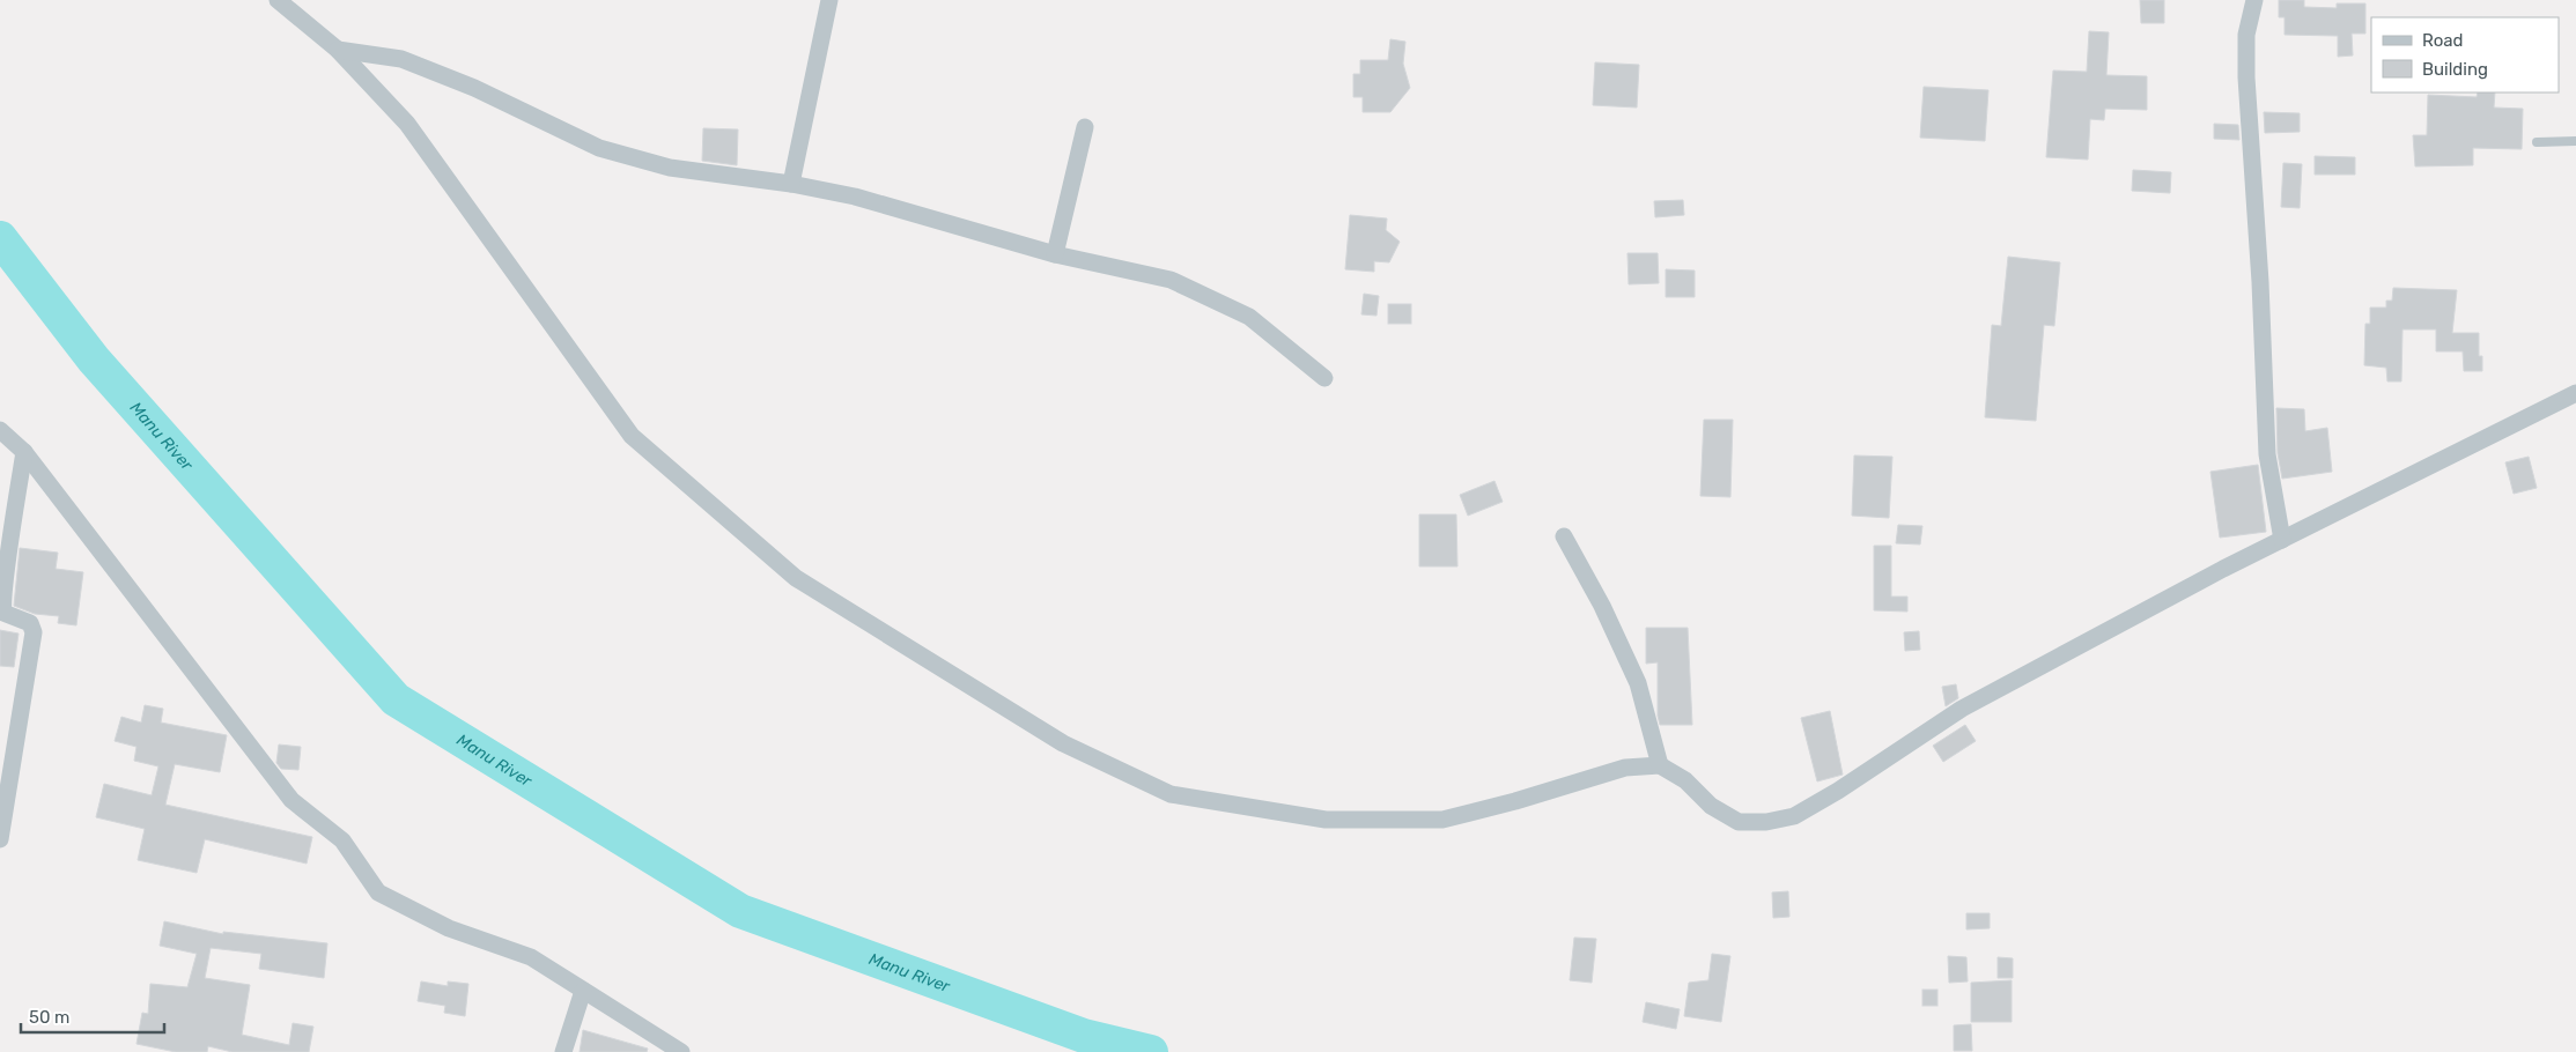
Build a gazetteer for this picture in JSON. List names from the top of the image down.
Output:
{
  "water": ["Manu River"],
  "legend": ["Road", "Building"],
  "scale_bar": "50 m"
}
